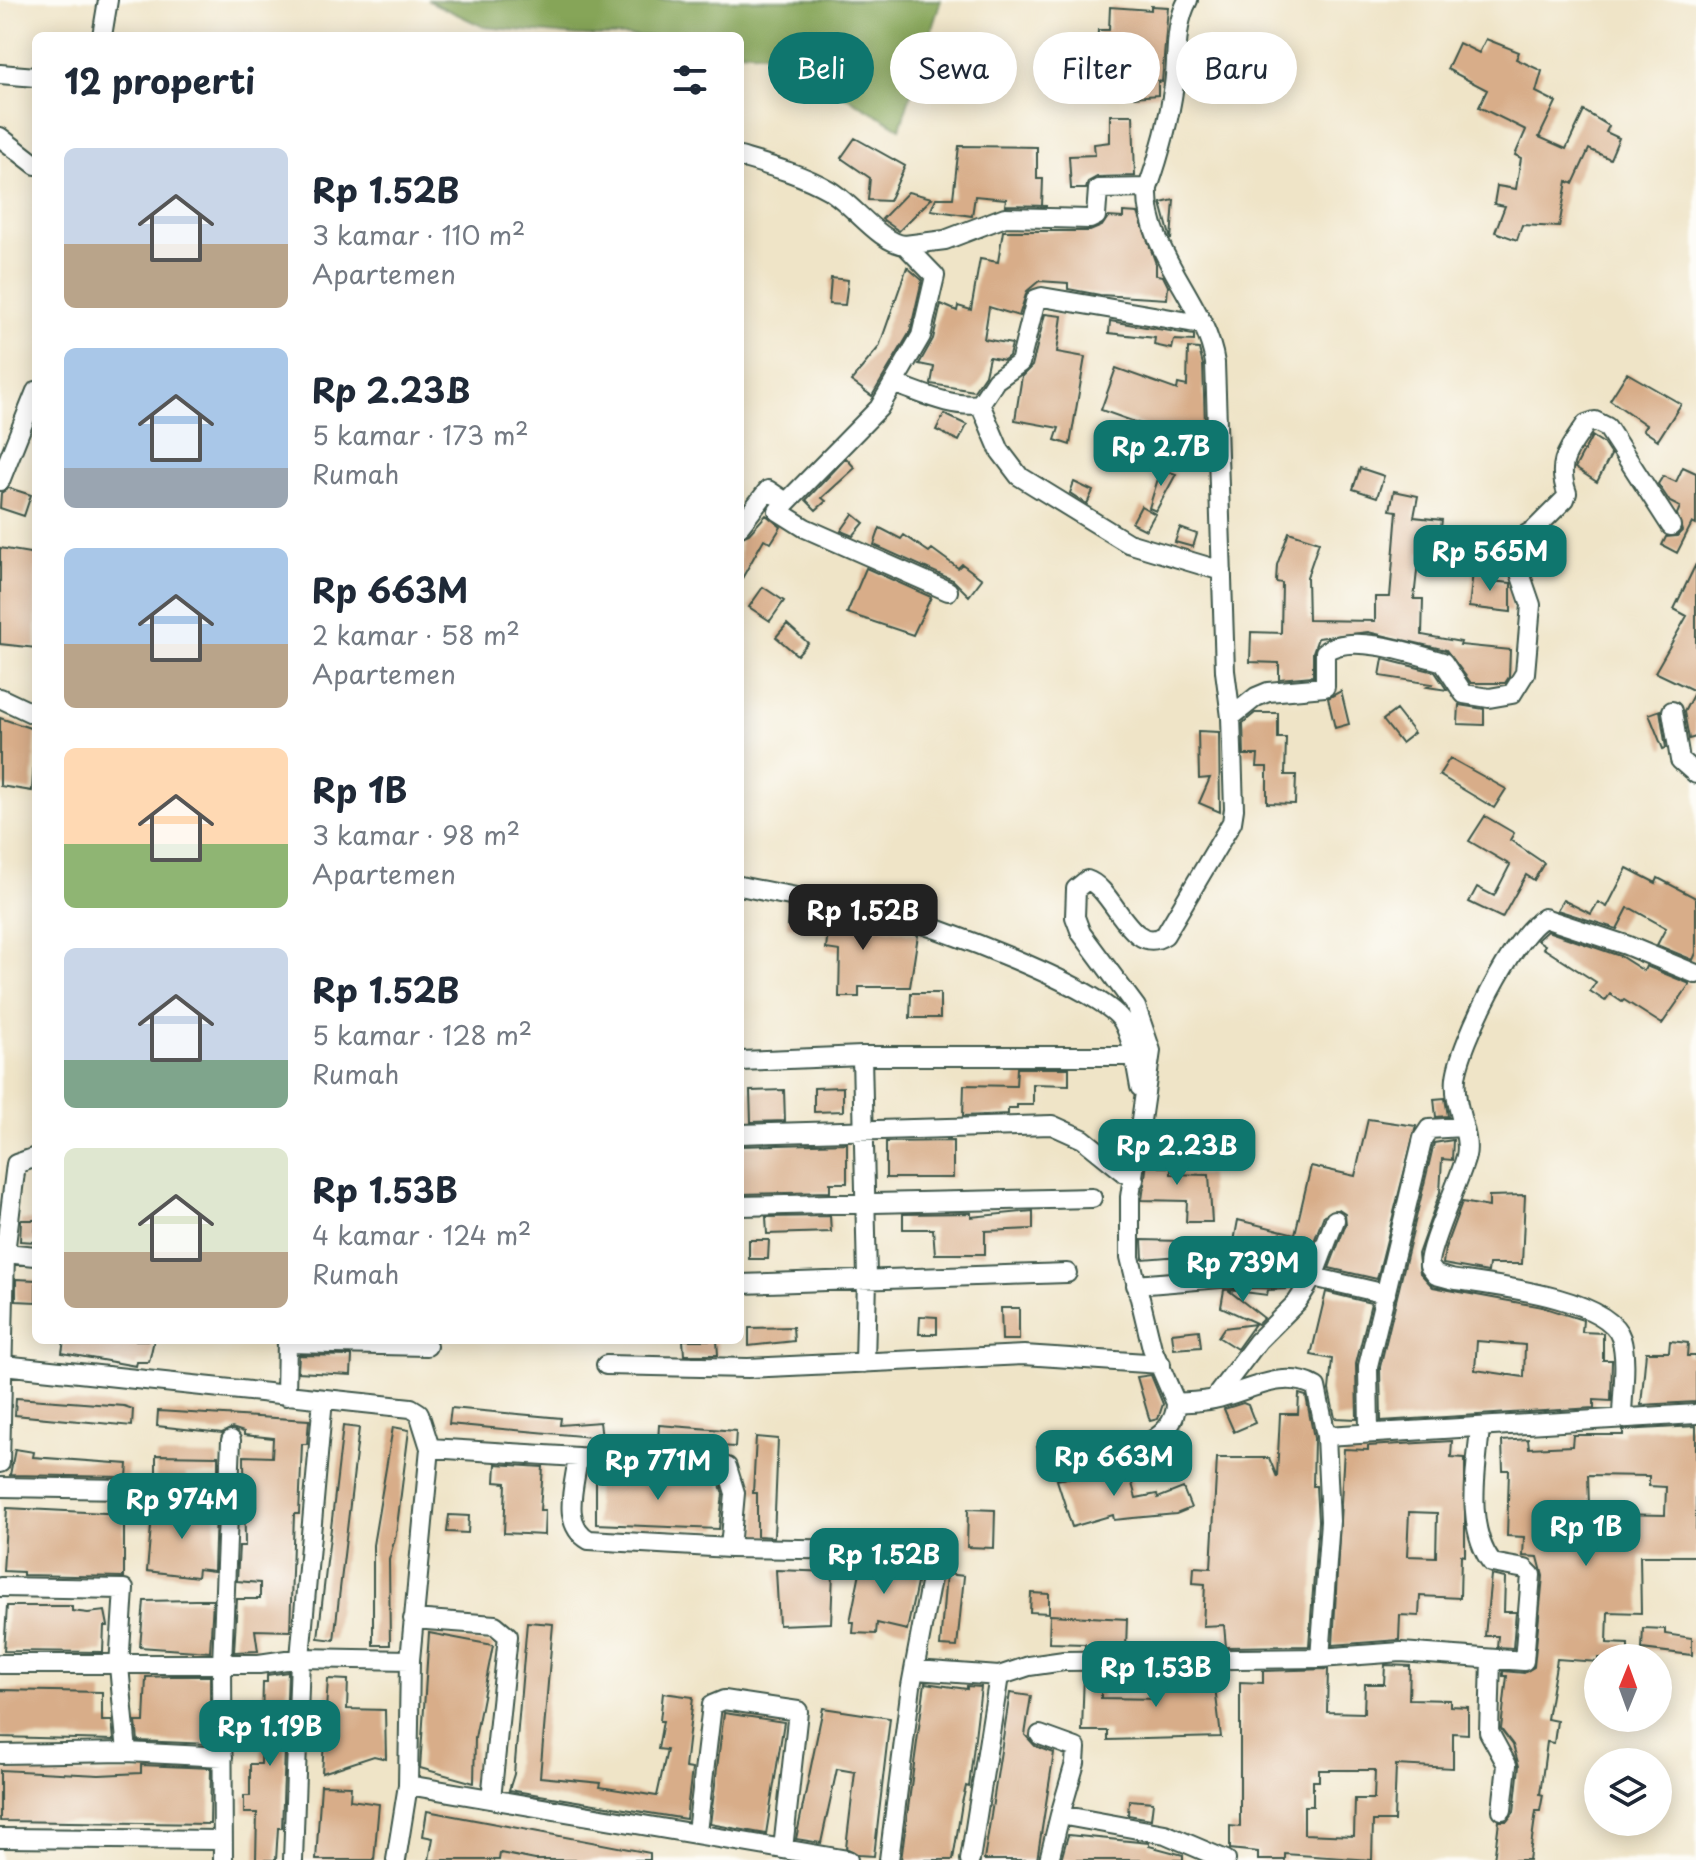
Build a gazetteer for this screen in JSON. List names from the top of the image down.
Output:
{
  "north": "top",
  "page": {
    "chip": [
      "Beli",
      "Sewa",
      "Filter",
      "Baru"
    ],
    "heading": "12 properti",
    "list": [
      {
        "name": "Rp 1.52B",
        "note": "3 kamar · 110 m² · Apartemen"
      },
      {
        "name": "Rp 2.23B",
        "note": "5 kamar · 173 m² · Rumah"
      },
      {
        "name": "Rp 663M",
        "note": "2 kamar · 58 m² · Apartemen"
      },
      {
        "name": "Rp 1B",
        "note": "3 kamar · 98 m² · Apartemen"
      },
      {
        "name": "Rp 1.52B",
        "note": "5 kamar · 128 m² · Rumah"
      },
      {
        "name": "Rp 1.53B",
        "note": "4 kamar · 124 m² · Rumah"
      }
    ],
    "price": [
      "Rp 2.7B",
      "Rp 565M",
      "Rp 1.52B",
      "Rp 2.23B",
      "Rp 739M",
      "Rp 663M",
      "Rp 771M",
      "Rp 974M",
      "Rp 1B",
      "Rp 1.52B",
      "Rp 1.53B",
      "Rp 1.19B"
    ]
  }
}
